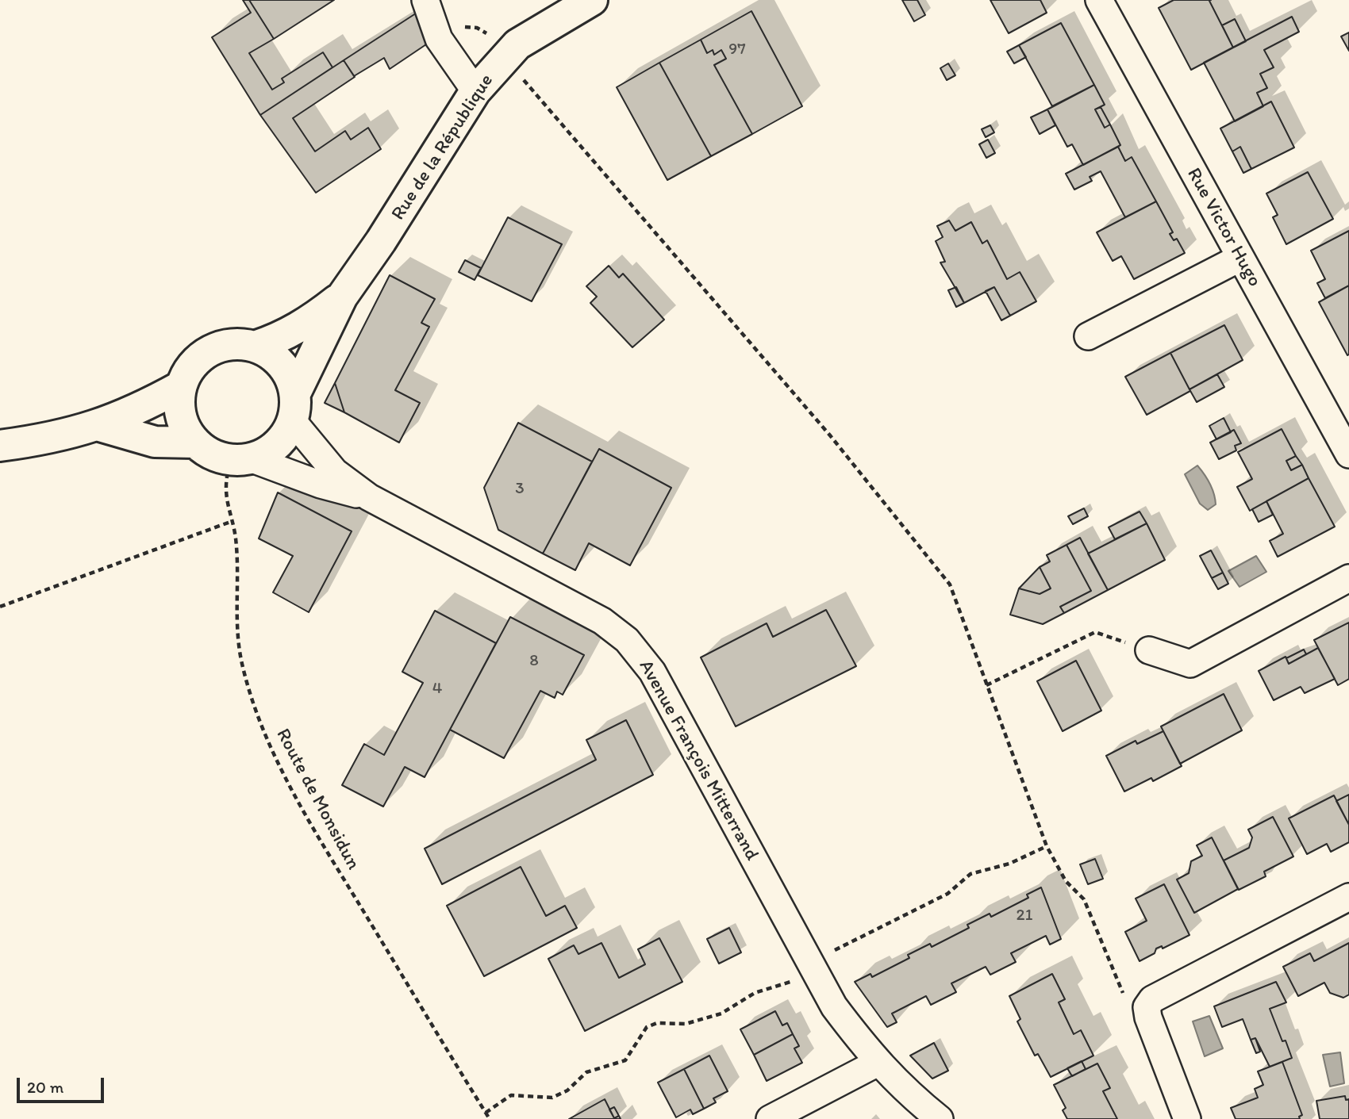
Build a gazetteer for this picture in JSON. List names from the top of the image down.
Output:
{
  "streets": {
    "street": ["Rue de la République", "Rue Victor Hugo", "Avenue François Mitterrand"],
    "path": ["Route de Monsidun"]
  },
  "crossings": [
    ["Rue de la République", "Avenue François Mitterrand"],
    ["Rue de la République", "Route de Monsidun"],
    ["Avenue François Mitterrand", "Route de Monsidun"]
  ],
  "house_numbers": [
    "97",
    "3",
    "8",
    "4",
    "21"
  ],
  "scale_bar": "20 m"
}
